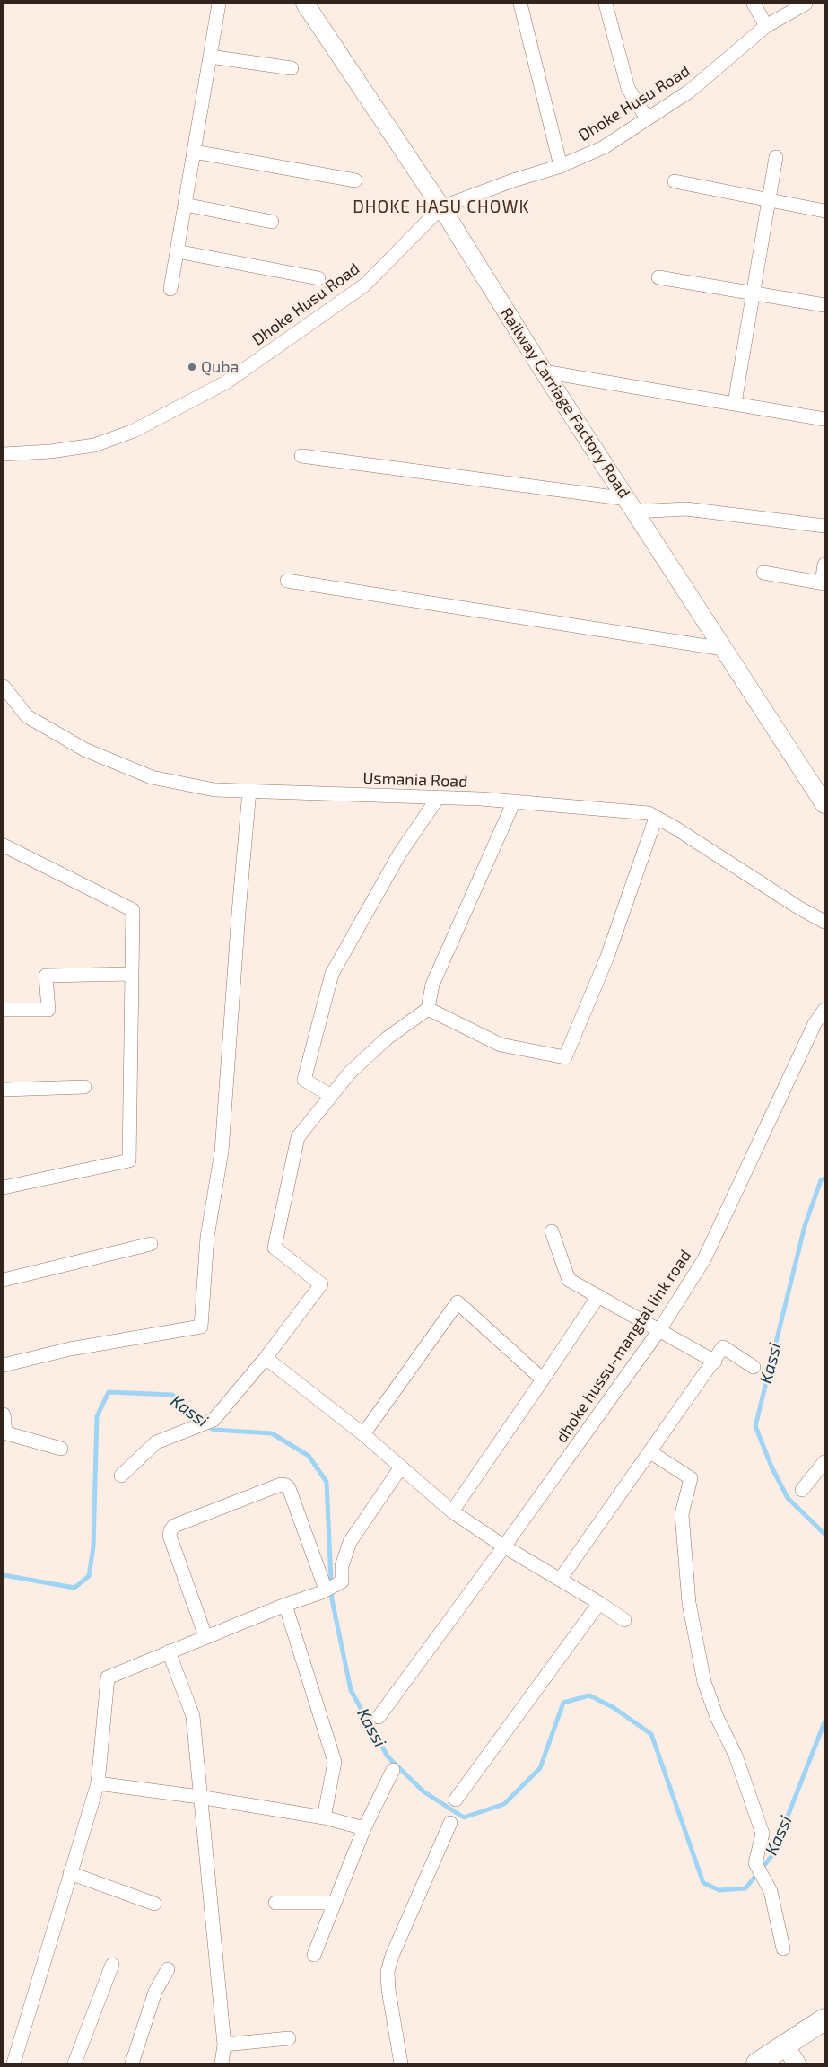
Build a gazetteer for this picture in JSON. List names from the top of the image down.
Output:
{
  "streets": {
    "main road": ["Railway Carriage Factory Road"],
    "street": ["Dhoke Husu Road", "Usmania Road", "dhoke hussu-mangtal link road"]
  },
  "crossings": [
    ["Dhoke Husu Road", "Railway Carriage Factory Road"]
  ],
  "districts": ["DHOKE HASU CHOWK"],
  "water": ["Kassi"],
  "places": ["Quba"]
}
